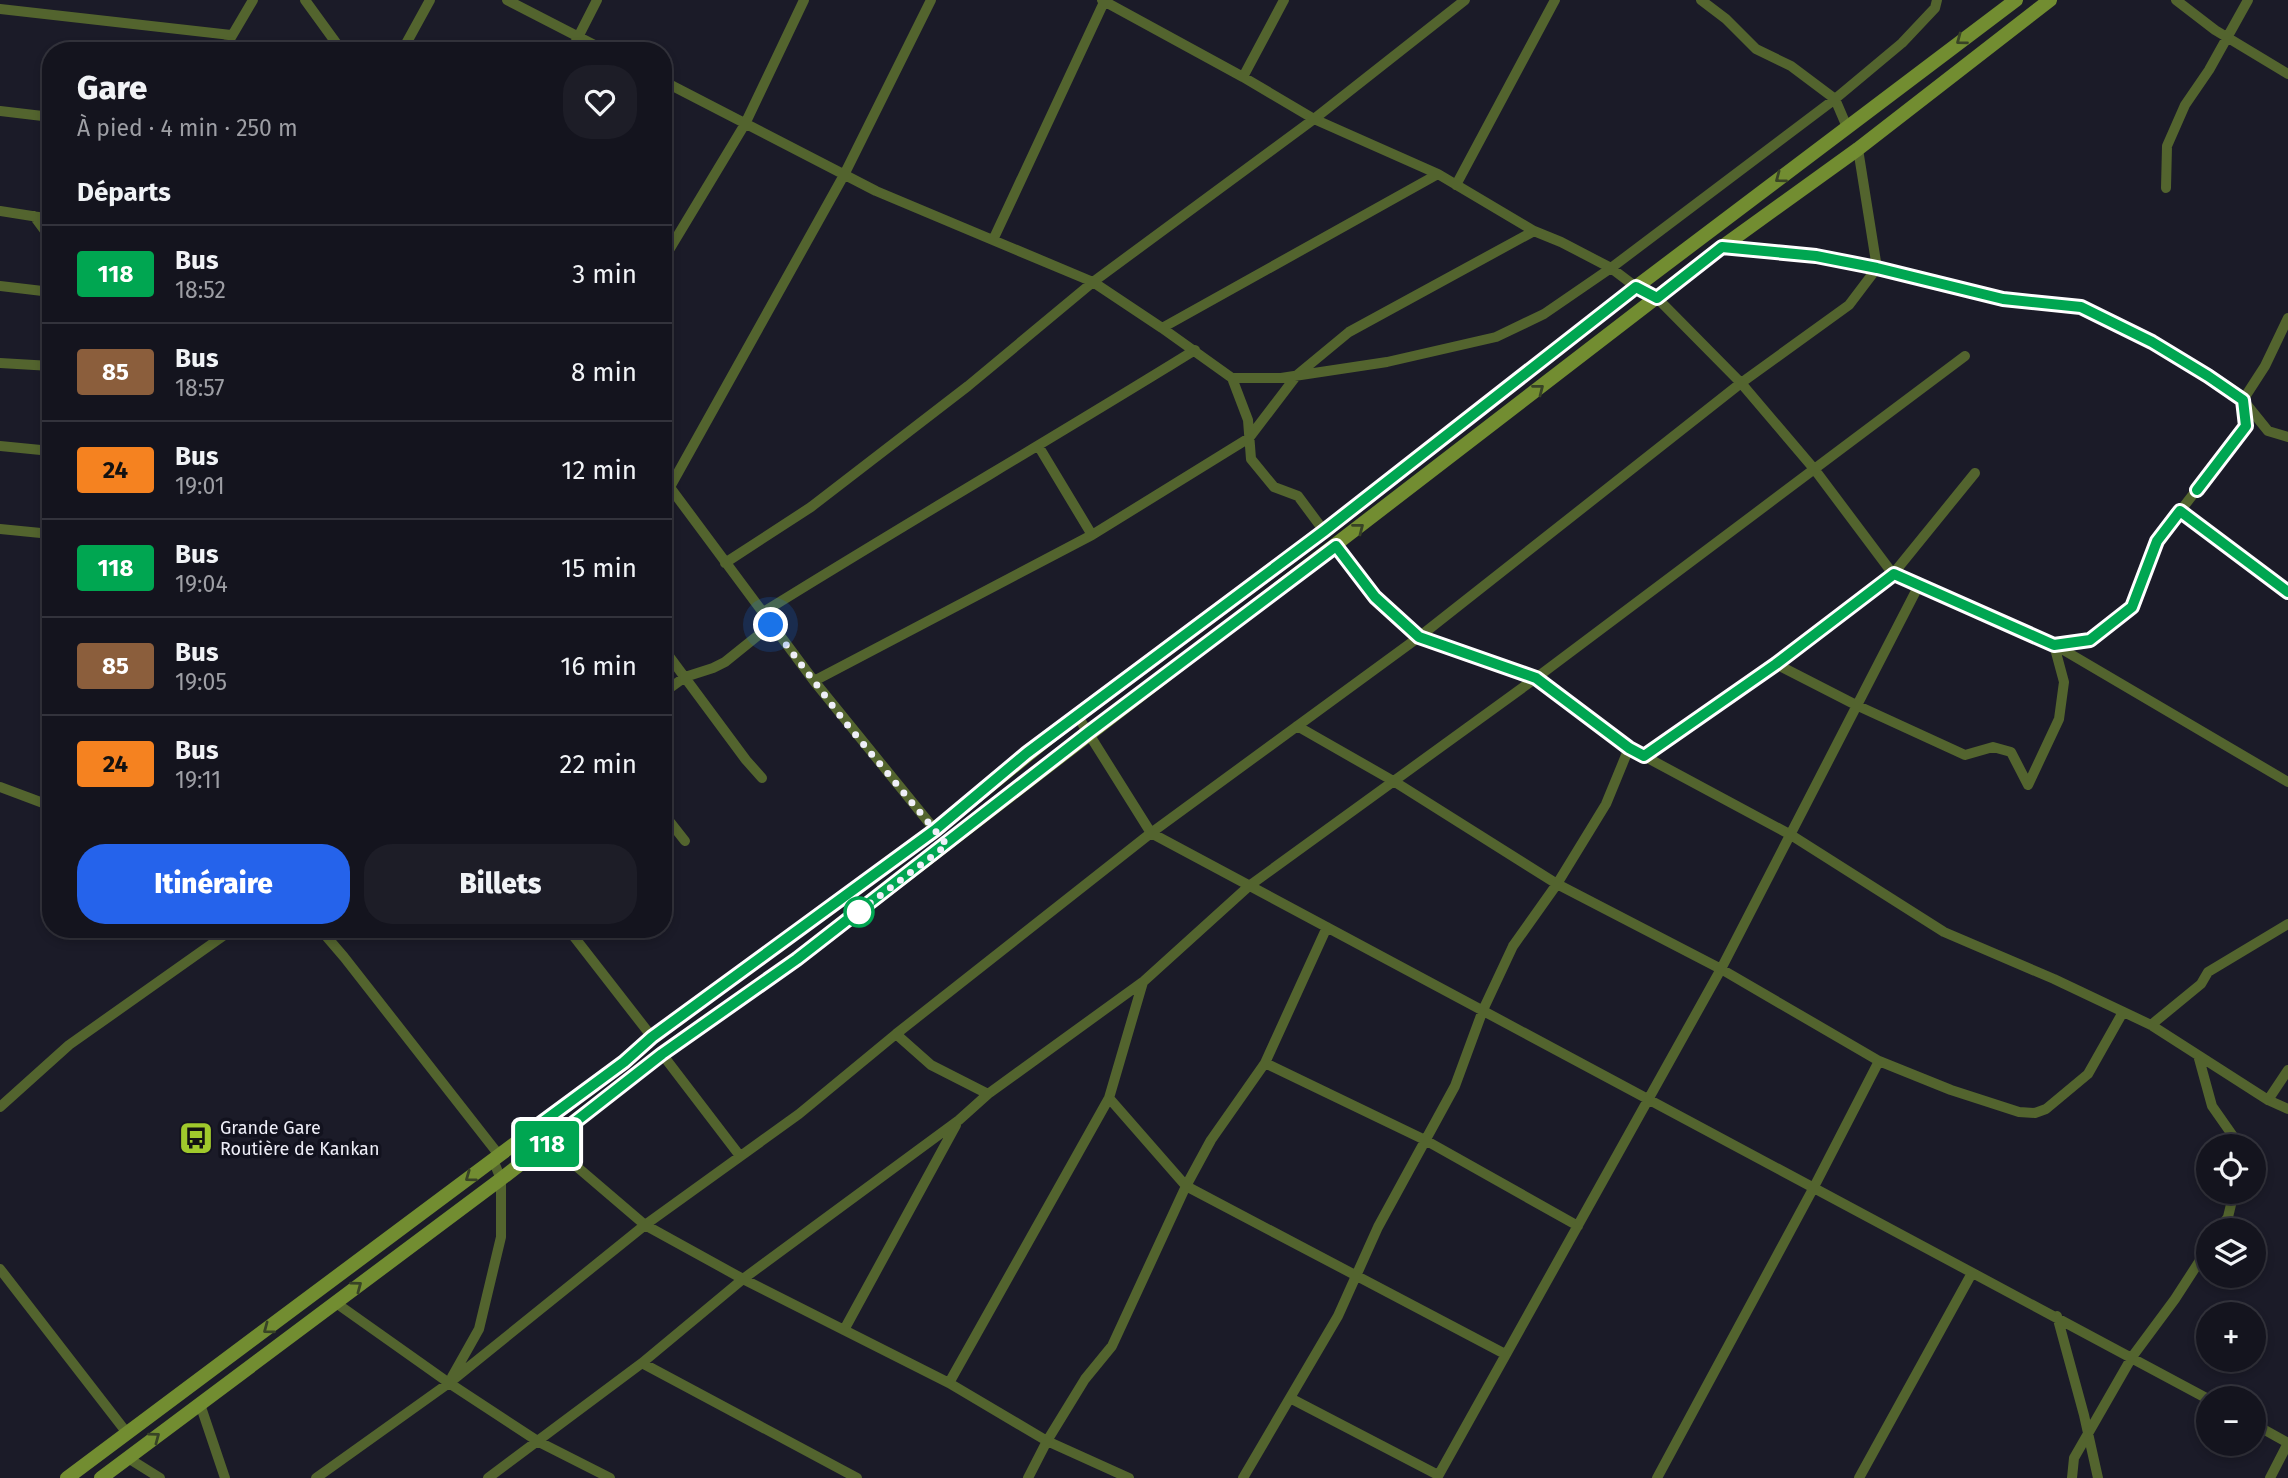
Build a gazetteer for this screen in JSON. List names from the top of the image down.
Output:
{
  "places": {
    "bus stop": ["Grande Gare Routière de Kankan"]
  },
  "lines": ["bus line 118"],
  "page": {
    "on_map": "118",
    "heading": [
      ["Gare", "À pied · 4 min · 250 m"],
      "Départs"
    ],
    "list": [
      {
        "mark": "118",
        "name": "Bus",
        "note": "18:52",
        "value": "3 min"
      },
      {
        "mark": "85",
        "name": "Bus",
        "note": "18:57",
        "value": "8 min"
      },
      {
        "mark": "24",
        "name": "Bus",
        "note": "19:01",
        "value": "12 min"
      },
      {
        "mark": "118",
        "name": "Bus",
        "note": "19:04",
        "value": "15 min"
      },
      {
        "mark": "85",
        "name": "Bus",
        "note": "19:05",
        "value": "16 min"
      },
      {
        "mark": "24",
        "name": "Bus",
        "note": "19:11",
        "value": "22 min"
      }
    ],
    "buttons": ["Itinéraire", "Billets"],
    "map_buttons": ["+", "−"]
  }
}
